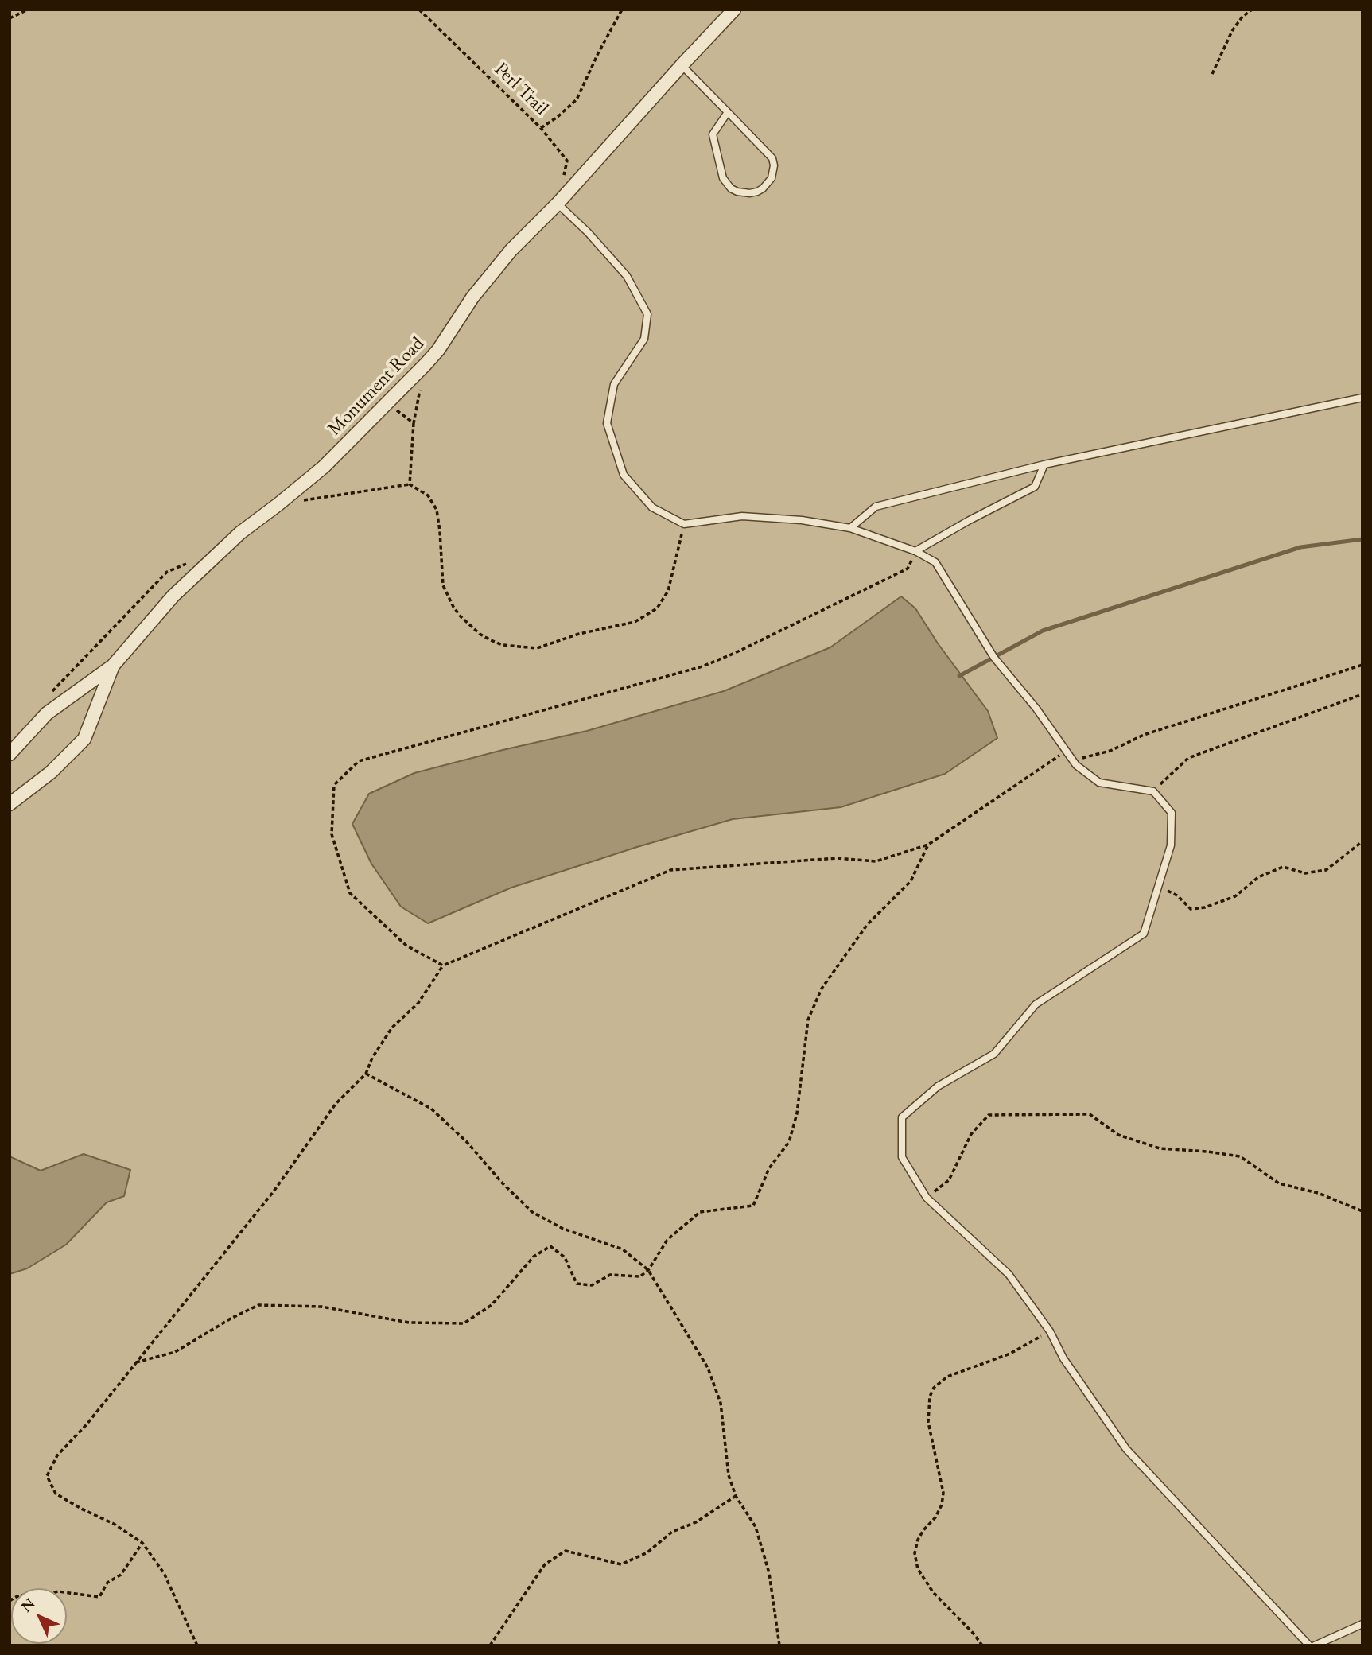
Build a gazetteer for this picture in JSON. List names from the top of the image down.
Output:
{
  "streets": {
    "street": ["Monument Road"],
    "path": ["Perl Trail"]
  },
  "north": "top left"
}
